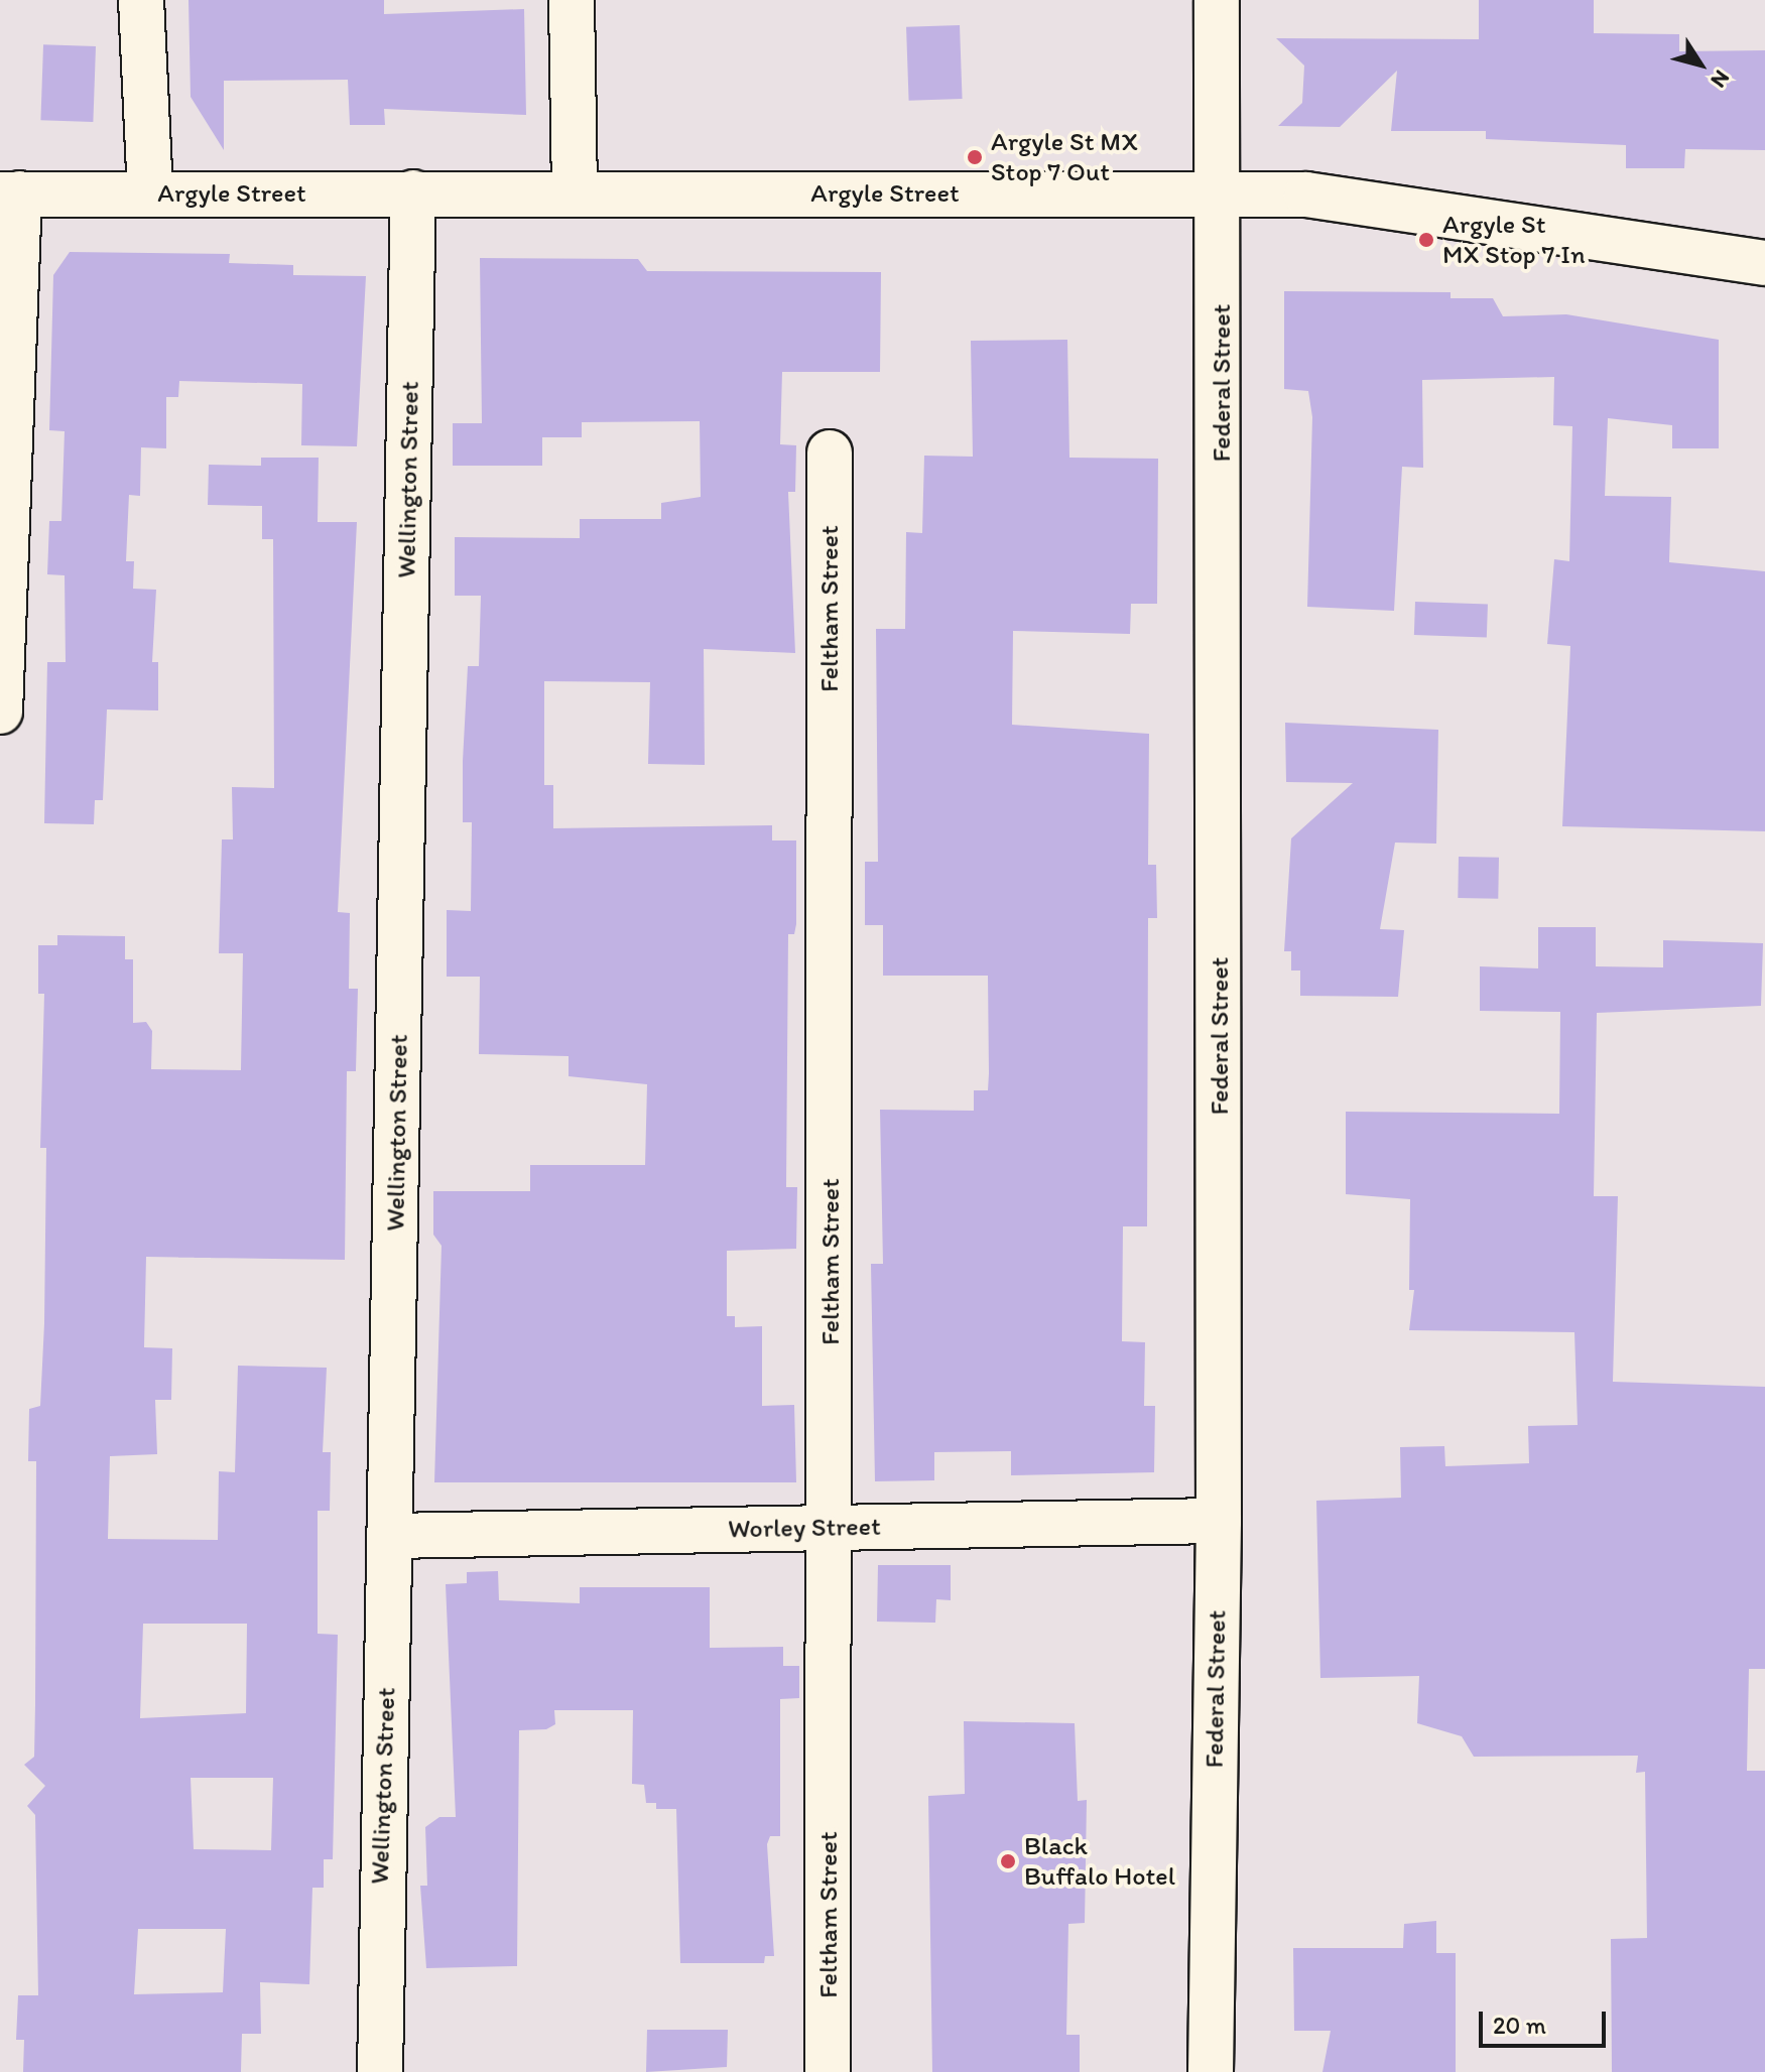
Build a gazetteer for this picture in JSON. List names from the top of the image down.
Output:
{
  "streets": {
    "street": [
      "Argyle Street",
      "Federal Street",
      "Wellington Street",
      "Feltham Street",
      "Worley Street"
    ]
  },
  "crossings": [
    ["Argyle Street", "Federal Street"],
    ["Argyle Street", "Wellington Street"],
    ["Federal Street", "Worley Street"],
    ["Wellington Street", "Worley Street"],
    ["Feltham Street", "Worley Street"]
  ],
  "places": ["Argyle St MX Stop 7 Out", "Argyle St MX Stop 7 In", "Black Buffalo Hotel"],
  "scale_bar": "20 m",
  "north": "bottom right"
}
